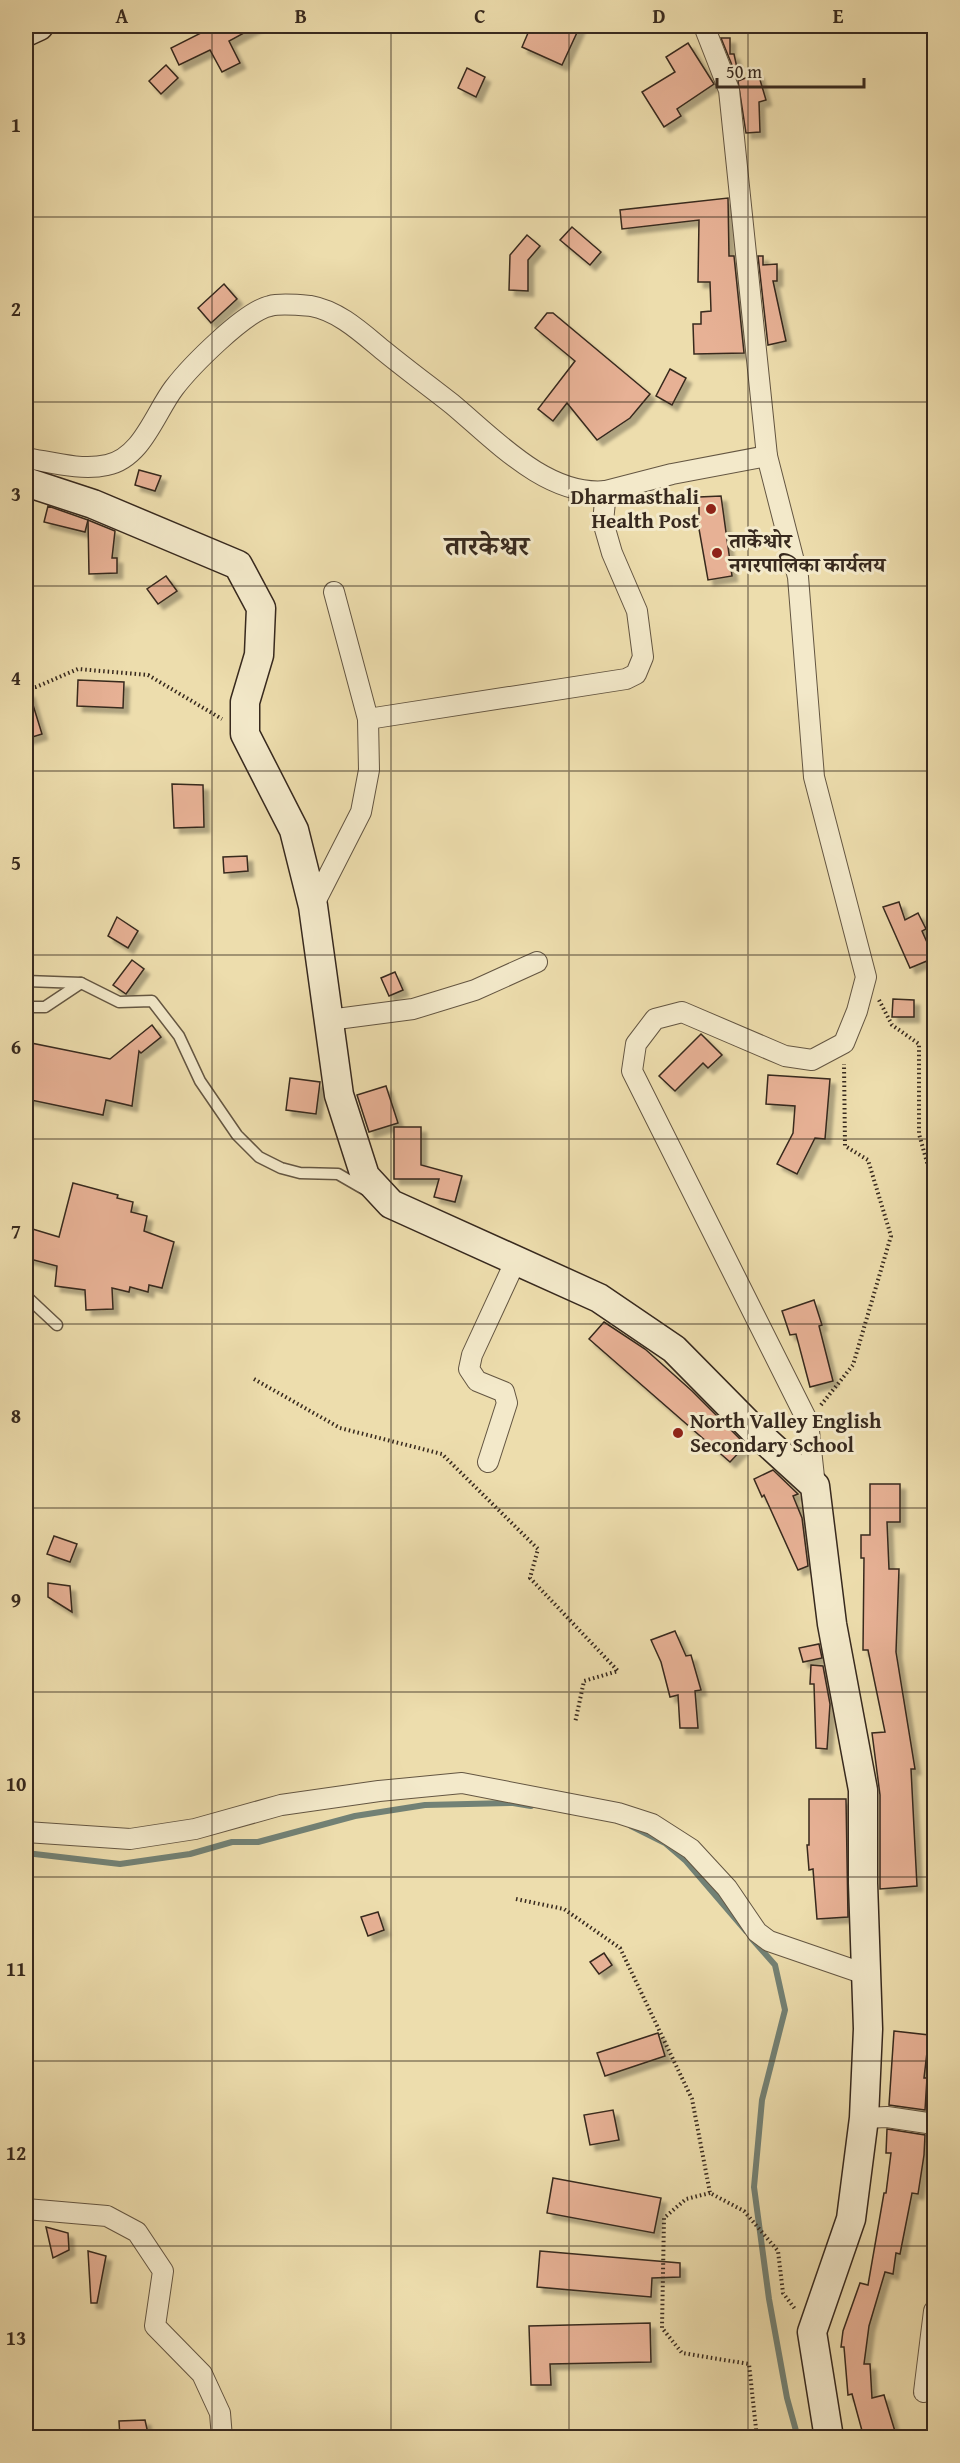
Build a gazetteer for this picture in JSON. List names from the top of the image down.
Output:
{
  "districts": ["तारकेश्वर"],
  "places": ["Dharmasthali Health Post", "तार्केश्वोर नगरपालिका कार्यलय", "North Valley English Secondary School"],
  "scale_bar": "50 m",
  "grid": {
    "columns": [
      "A",
      "B",
      "C",
      "D",
      "E"
    ],
    "rows": [
      "1",
      "2",
      "3",
      "4",
      "5",
      "6",
      "7",
      "8",
      "9",
      "10",
      "11",
      "12",
      "13"
    ]
  }
}
